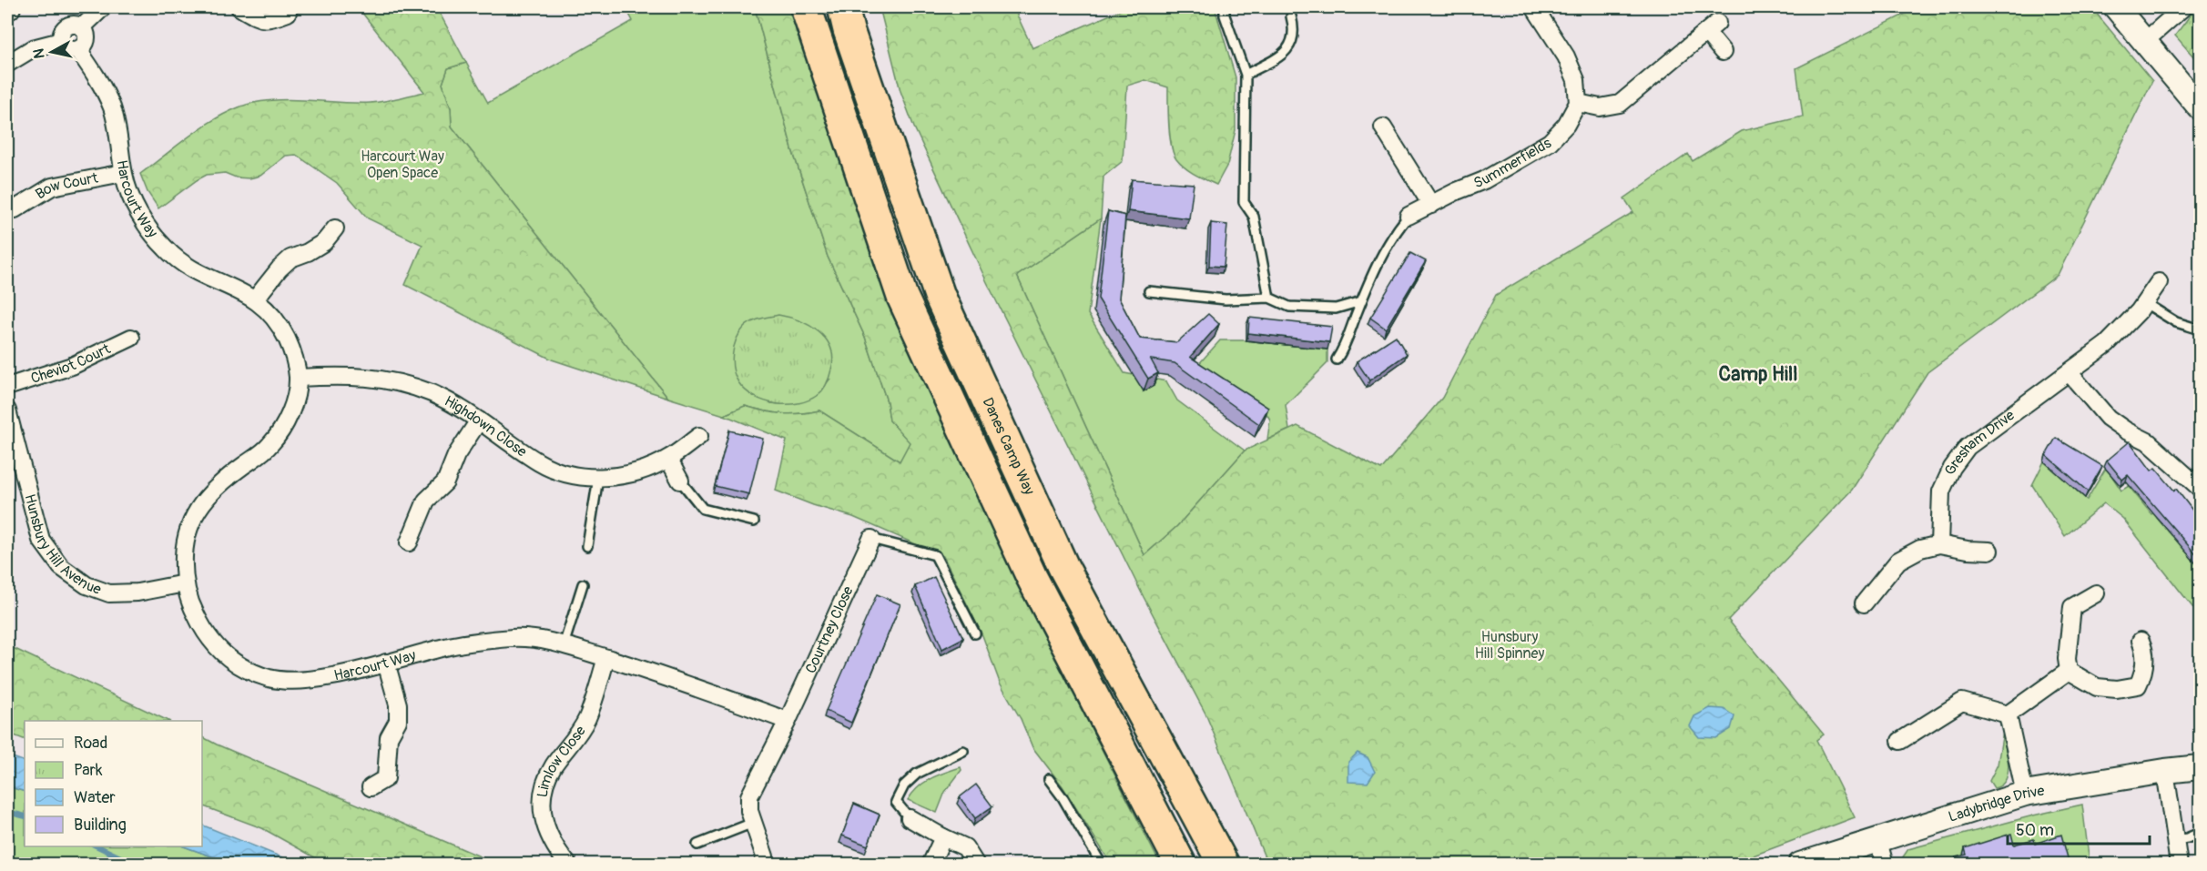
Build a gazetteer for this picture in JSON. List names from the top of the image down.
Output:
{
  "streets": {
    "highway": ["Danes Camp Way"],
    "street": [
      "Summerfields",
      "Bow Court",
      "Harcourt Way",
      "Cheviot Court",
      "Highdown Close",
      "Gresham Drive",
      "Hunsbury Hill Avenue",
      "Courtney Close",
      "Limlow Close",
      "Ladybridge Drive"
    ]
  },
  "crossings": [
    ["Bow Court", "Harcourt Way"],
    ["Harcourt Way", "Highdown Close"],
    ["Harcourt Way", "Hunsbury Hill Avenue"],
    ["Harcourt Way", "Courtney Close"],
    ["Harcourt Way", "Limlow Close"]
  ],
  "districts": ["Camp Hill"],
  "parks": ["Harcourt Way Open Space", "Hunsbury Hill Spinney"],
  "legend": [
    "Road",
    "Park",
    "Water",
    "Building"
  ],
  "scale_bar": "50 m",
  "north": "left"
}
